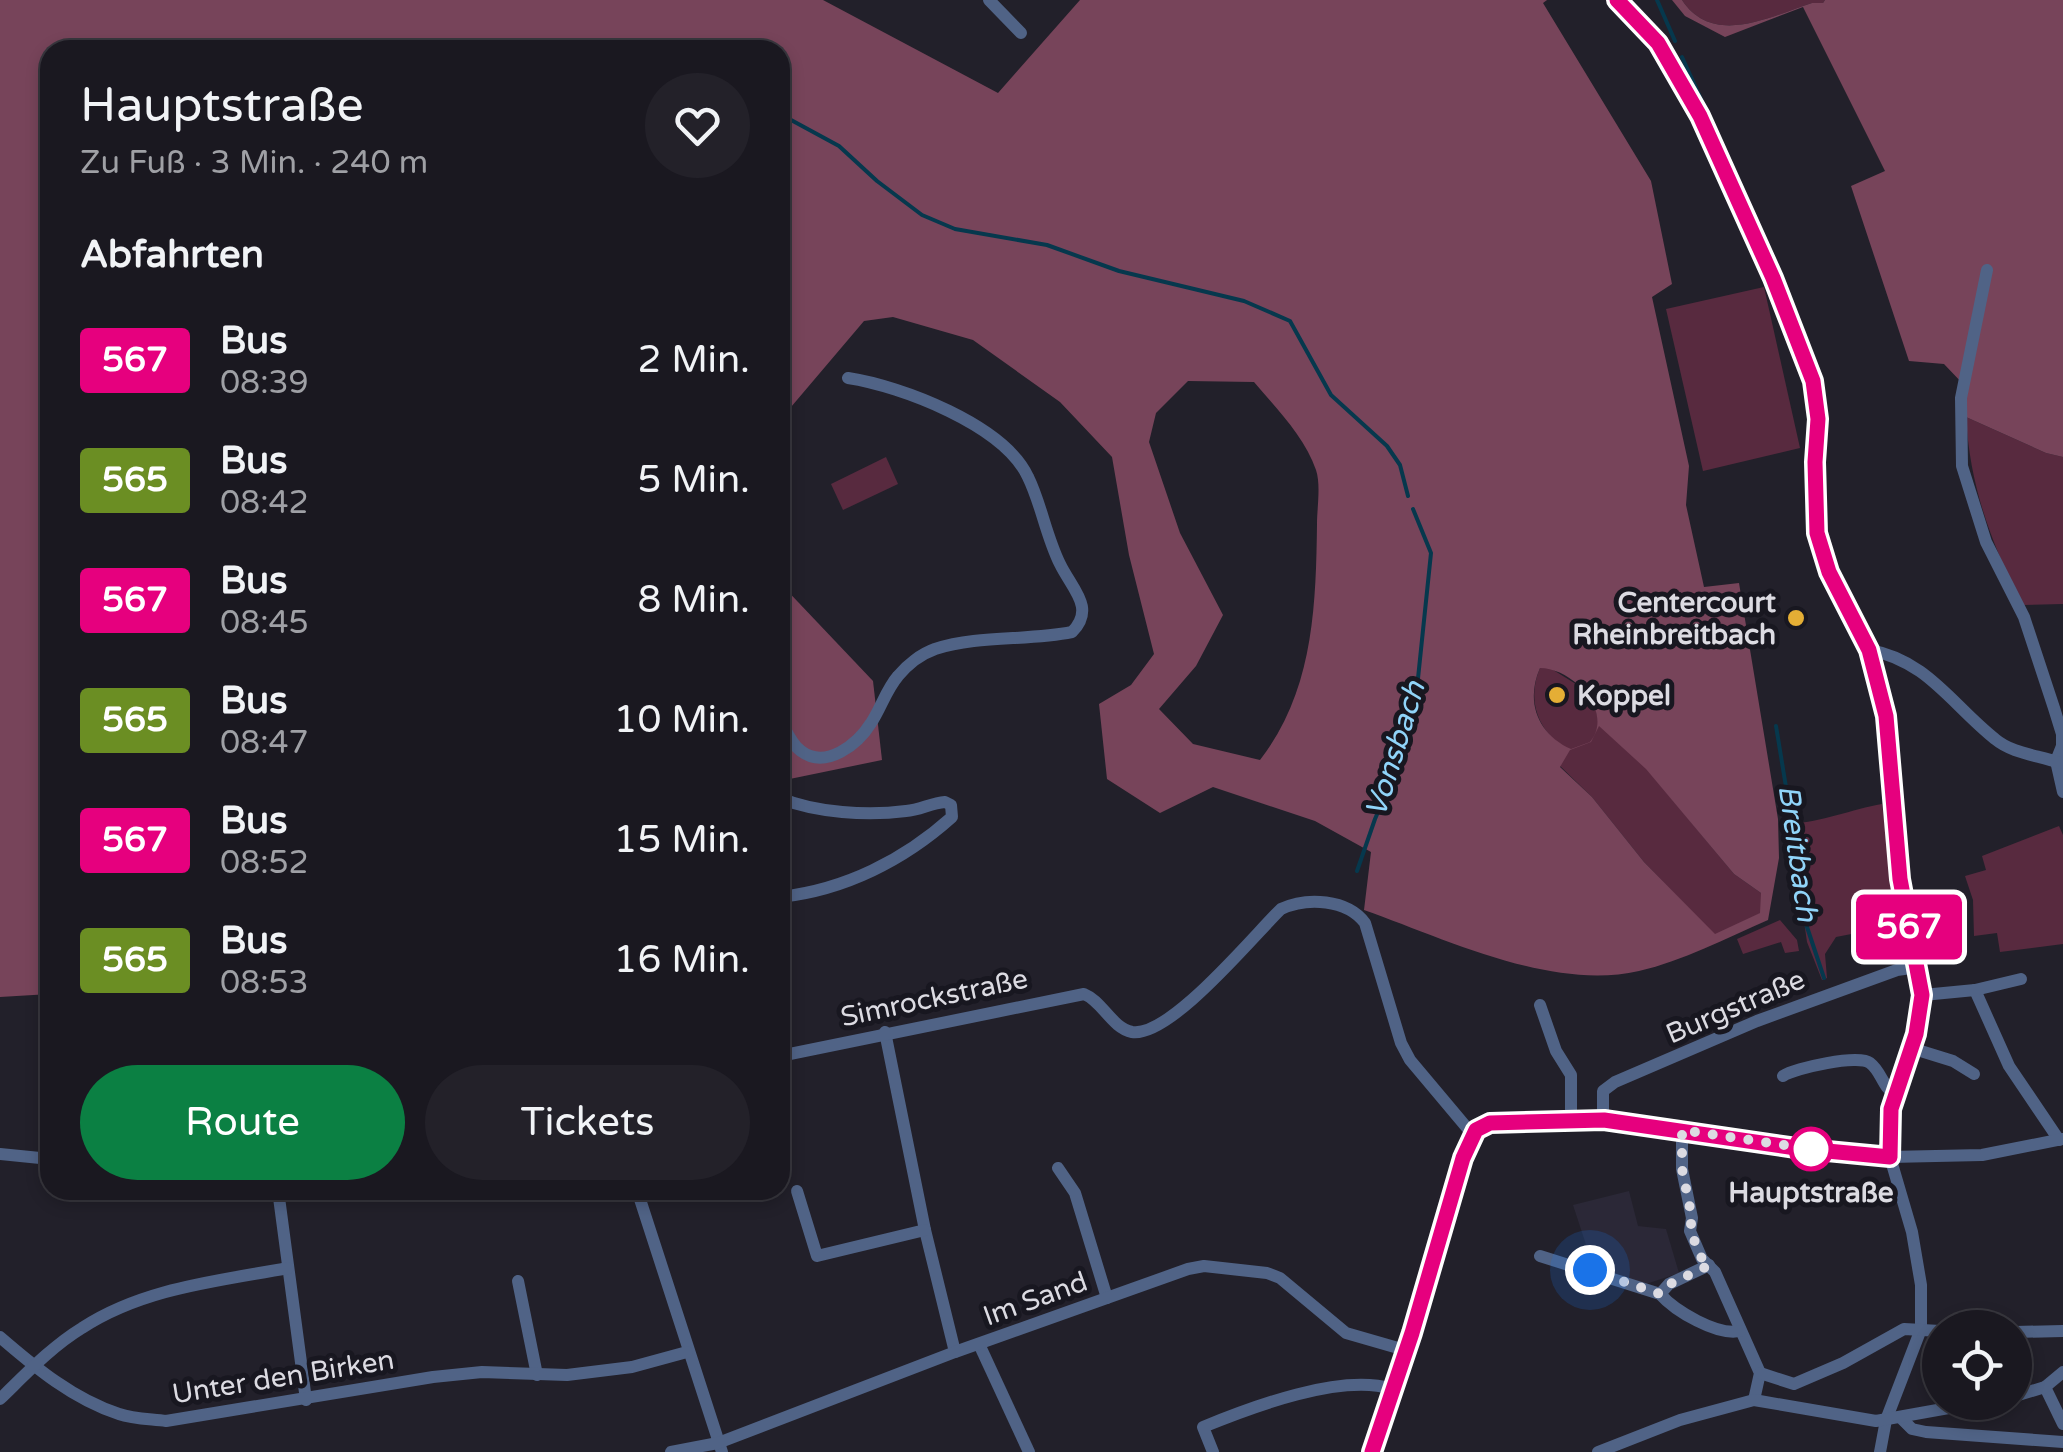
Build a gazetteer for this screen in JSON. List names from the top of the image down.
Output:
{
  "streets": {
    "street": [
      "Simrockstraße",
      "Burgstraße",
      "Im Sand",
      "Unter den Birken"
    ]
  },
  "water": ["Vonsbach", "Breitbach"],
  "places": ["Centercourt Rheinbreitbach", "Koppel", "Hauptstraße"],
  "lines": ["bus line 567"],
  "page": {
    "on_map": "567",
    "heading": [
      ["Hauptstraße", "Zu Fuß · 3 Min. · 240 m"],
      "Abfahrten"
    ],
    "list": [
      {
        "mark": "567",
        "name": "Bus",
        "note": "08:39",
        "value": "2 Min."
      },
      {
        "mark": "565",
        "name": "Bus",
        "note": "08:42",
        "value": "5 Min."
      },
      {
        "mark": "567",
        "name": "Bus",
        "note": "08:45",
        "value": "8 Min."
      },
      {
        "mark": "565",
        "name": "Bus",
        "note": "08:47",
        "value": "10 Min."
      },
      {
        "mark": "567",
        "name": "Bus",
        "note": "08:52",
        "value": "15 Min."
      },
      {
        "mark": "565",
        "name": "Bus",
        "note": "08:53",
        "value": "16 Min."
      }
    ],
    "buttons": ["Route", "Tickets"]
  }
}
